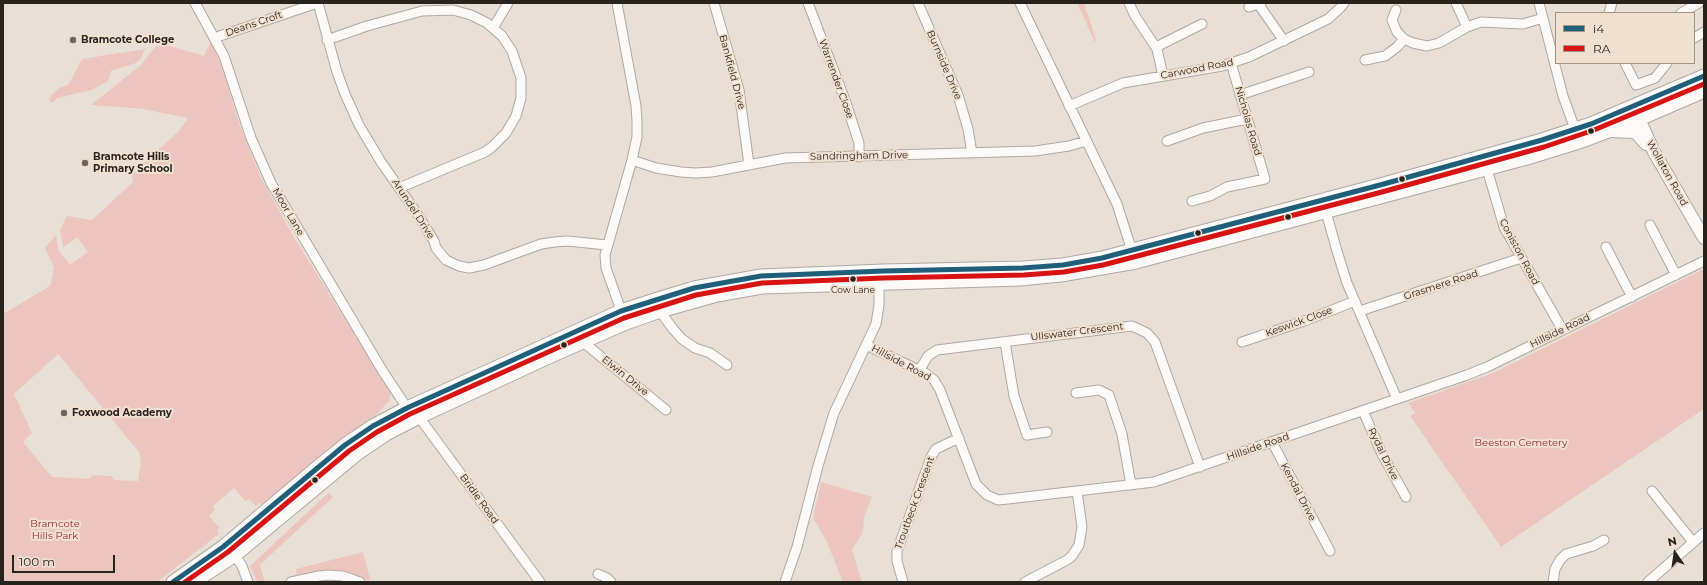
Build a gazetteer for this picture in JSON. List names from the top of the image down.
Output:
{
  "streets": {
    "main road": ["Wollaton Road"],
    "street": [
      "Deans Croft",
      "Burnside Drive",
      "Carwood Road",
      "Bankfield Drive",
      "Warrender Close",
      "Nicholas Road",
      "Sandringham Drive",
      "Arundel Drive",
      "Moor Lane",
      "Coniston Road",
      "Grasmere Road",
      "Keswick Close",
      "Hillside Road",
      "Ullswater Crescent",
      "Elwin Drive",
      "Rydal Drive",
      "Kendal Drive",
      "Bridle Road",
      "Troutbeck Crescent"
    ]
  },
  "crossings": [
    ["Deans Croft", "Arundel Drive"],
    ["Deans Croft", "Moor Lane"],
    ["Burnside Drive", "Sandringham Drive"],
    ["Carwood Road", "Nicholas Road"],
    ["Bankfield Drive", "Sandringham Drive"],
    ["Warrender Close", "Sandringham Drive"],
    ["Coniston Road", "Grasmere Road"],
    ["Coniston Road", "Hillside Road"],
    ["Hillside Road", "Ullswater Crescent"],
    ["Hillside Road", "Rydal Drive"],
    ["Hillside Road", "Kendal Drive"],
    ["Hillside Road", "Troutbeck Crescent"]
  ],
  "parks": ["Beeston Cemetery", "Bramcote Hills Park"],
  "places": [
    "Bramcote College",
    "Bramcote Hills Primary School",
    "Cow Lane",
    "Foxwood Academy"
  ],
  "lines": ["transit line i4", "transit line RA"],
  "legend": ["i4", "RA"],
  "scale_bar": "100 m",
  "north": "top"
}
